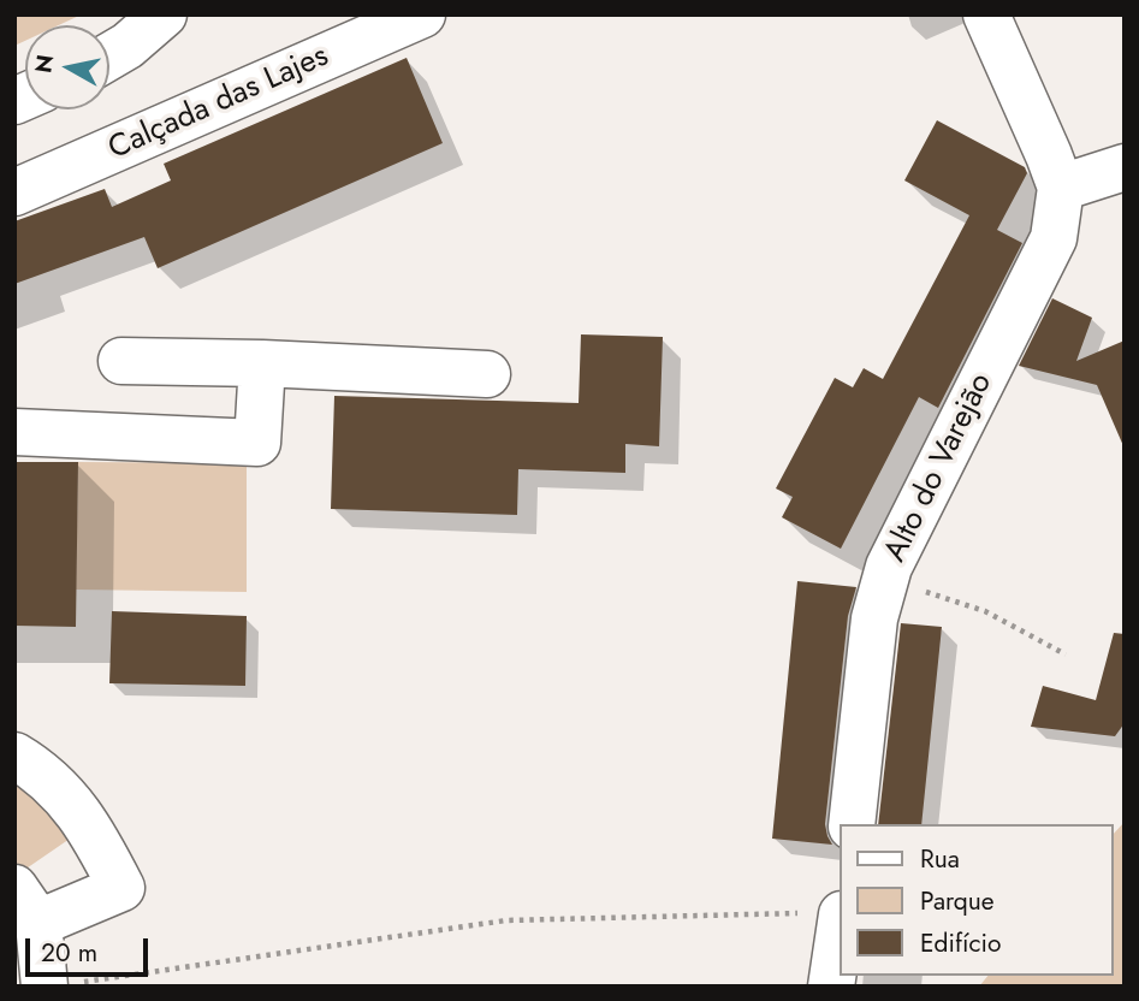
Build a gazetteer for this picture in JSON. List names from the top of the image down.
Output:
{
  "streets": {
    "street": ["Calçada das Lajes", "Alto do Varejão"]
  },
  "legend": ["Rua", "Parque", "Edifício"],
  "scale_bar": "20 m",
  "north": "left"
}
